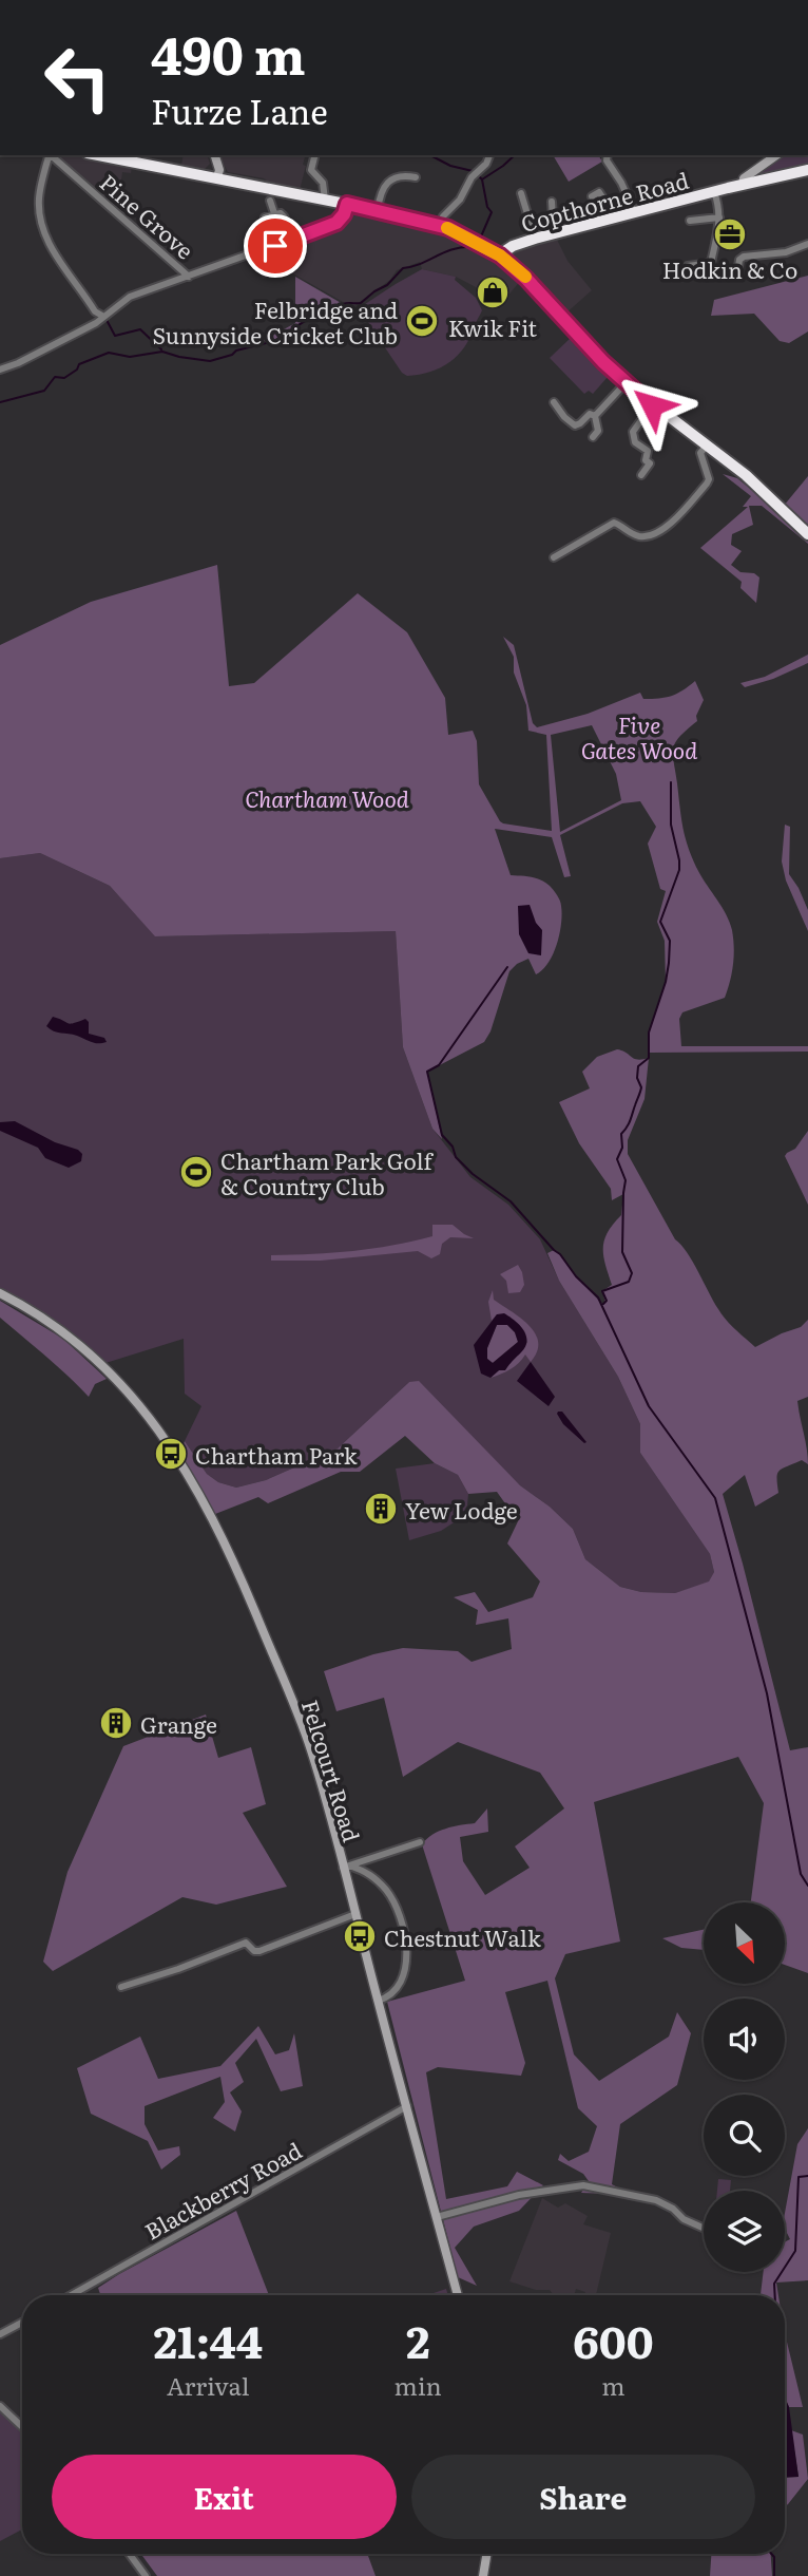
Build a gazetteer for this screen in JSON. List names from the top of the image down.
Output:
{
  "streets": {
    "highway": ["Copthorne Road"],
    "street": ["Pine Grove", "Felcourt Road", "Blackberry Road"]
  },
  "crossings": [
    ["Felcourt Road", "Blackberry Road"]
  ],
  "parks": ["Five Gates Wood", "Chartham Wood"],
  "places": {
    "office": ["Hodkin & Co"],
    "shop": ["Kwik Fit"],
    "sports": ["Felbridge and Sunnyside Cricket Club", "Chartham Park Golf & Country Club"],
    "bus stop": ["Chartham Park", "Chestnut Walk"],
    "building": ["Yew Lodge", "Grange"]
  },
  "north": "bottom right",
  "page": {
    "turn": ["490 m", "Furze Lane"],
    "eta": [
      "21:44",
      "Arrival",
      "2",
      "min",
      "600",
      "m"
    ],
    "buttons": ["Exit", "Share"]
  }
}
